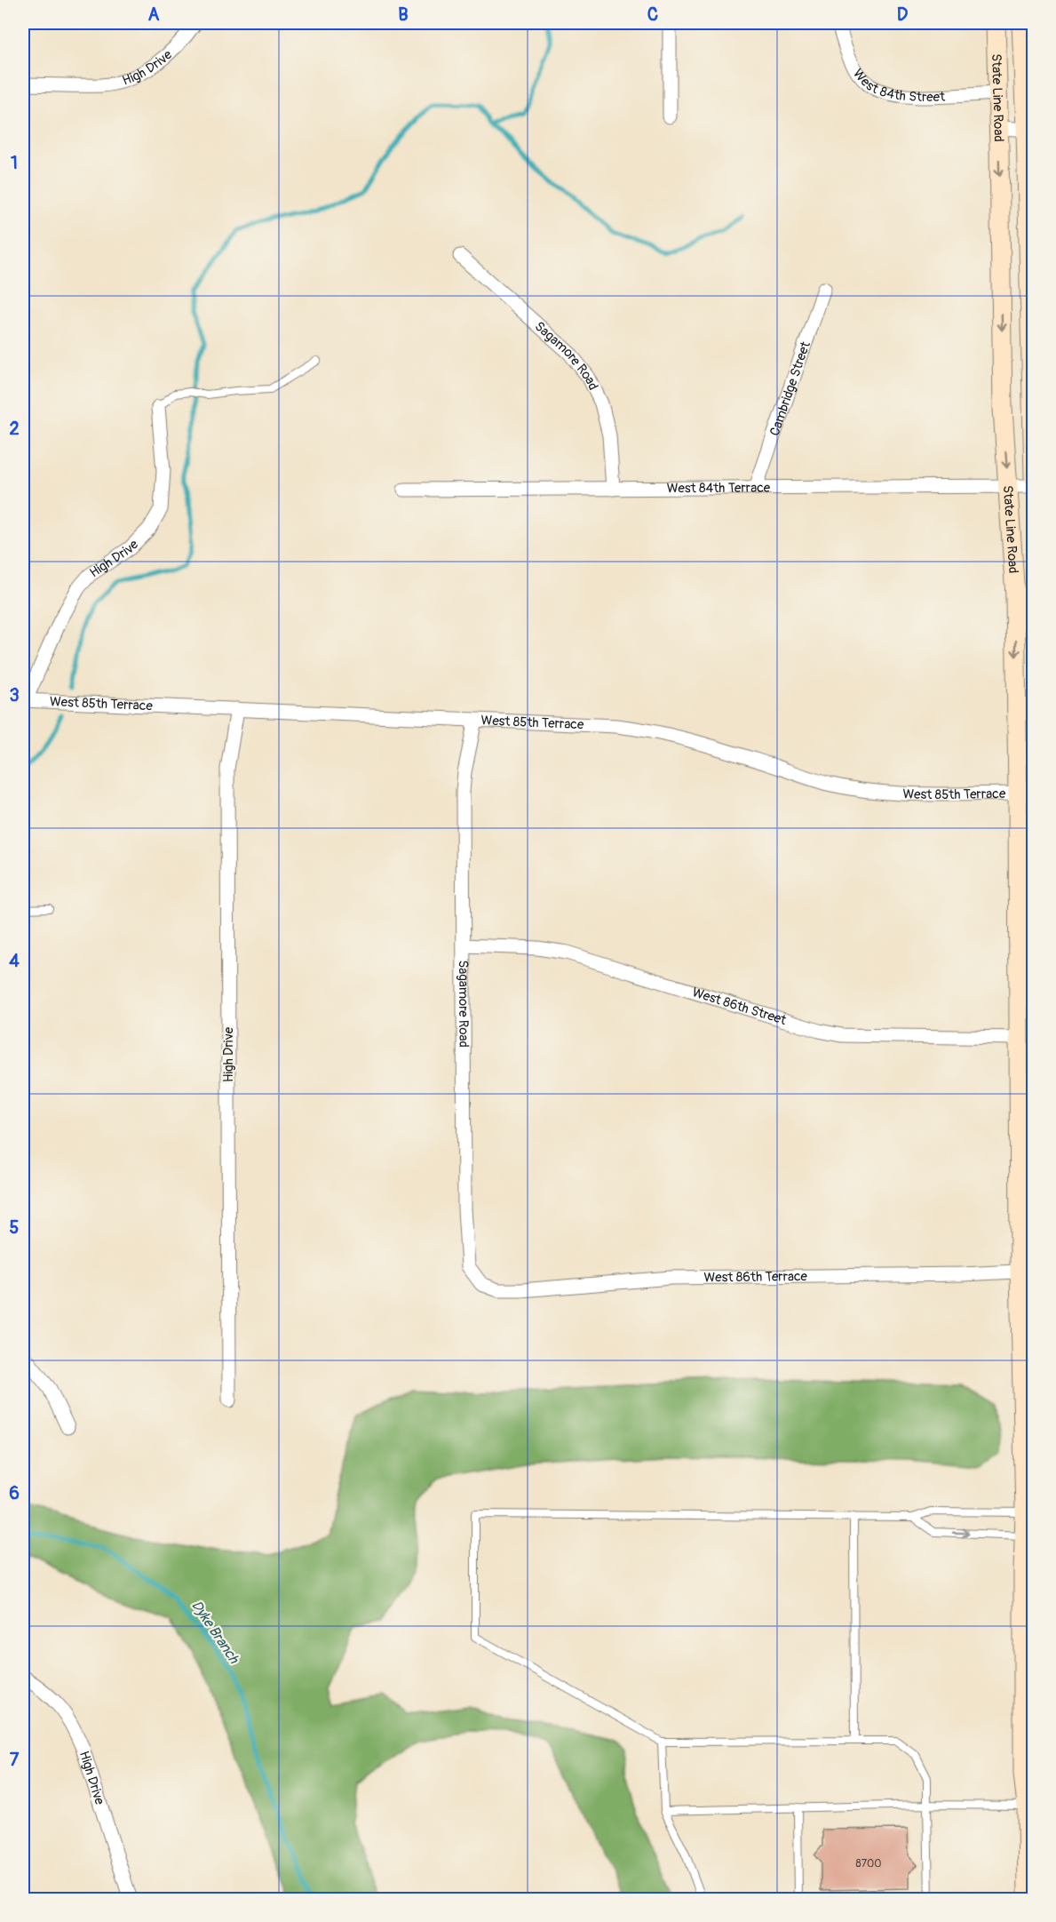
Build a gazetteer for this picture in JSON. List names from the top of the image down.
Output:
{
  "streets": {
    "main road": ["State Line Road"],
    "street": [
      "High Drive",
      "West 84th Street",
      "Sagamore Road",
      "Cambridge Street",
      "West 84th Terrace",
      "West 85th Terrace",
      "West 86th Street",
      "West 86th Terrace"
    ]
  },
  "crossings": [
    ["High Drive", "West 85th Terrace"],
    ["West 84th Street", "State Line Road"],
    ["State Line Road", "West 84th Terrace"],
    ["State Line Road", "West 85th Terrace"],
    ["State Line Road", "West 86th Street"],
    ["State Line Road", "West 86th Terrace"],
    ["Sagamore Road", "West 84th Terrace"],
    ["Sagamore Road", "West 85th Terrace"],
    ["Sagamore Road", "West 86th Street"],
    ["Sagamore Road", "West 86th Terrace"],
    ["Cambridge Street", "West 84th Terrace"]
  ],
  "water": ["Dyke Branch"],
  "house_numbers": ["8700"],
  "grid": {
    "columns": [
      "A",
      "B",
      "C",
      "D"
    ],
    "rows": [
      "1",
      "2",
      "3",
      "4",
      "5",
      "6",
      "7"
    ]
  }
}
